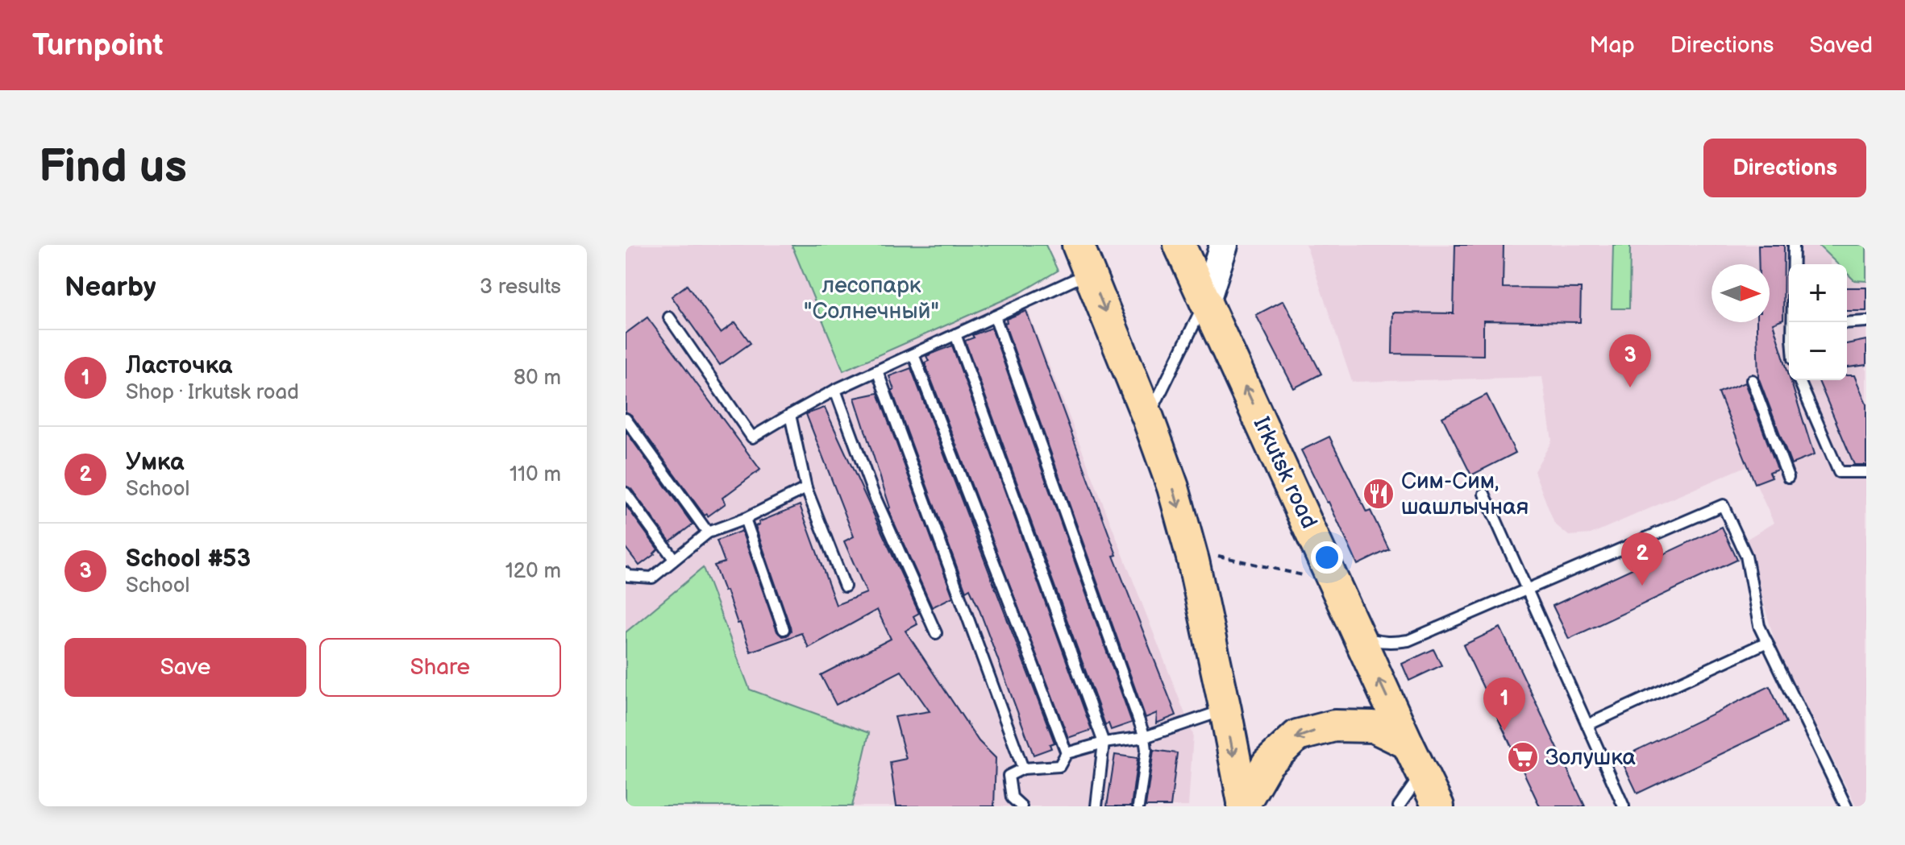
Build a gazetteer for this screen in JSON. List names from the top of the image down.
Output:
{
  "streets": {
    "main road": ["Irkutsk road"]
  },
  "parks": ["лесопарк \"Солнечный\""],
  "places": {
    "restaurant": ["Сим-Сим, шашлычная"],
    "supermarket": ["Золушка"]
  },
  "north": "right",
  "page": {
    "header": "Turnpoint",
    "nav": ["Map", "Directions", "Saved"],
    "buttons": [
      "Directions",
      ["Save", "Share"]
    ],
    "title": "Find us",
    "heading": ["Nearby", "3 results"],
    "map_buttons": ["+", "−"],
    "list": [
      {
        "mark": "1",
        "name": "Ласточка",
        "note": "Shop · Irkutsk road",
        "value": "80 m"
      },
      {
        "mark": "2",
        "name": "Умка",
        "note": "School",
        "value": "110 m"
      },
      {
        "mark": "3",
        "name": "School #53",
        "note": "School",
        "value": "120 m"
      }
    ],
    "pins": ["3", "2", "1"]
  }
}
